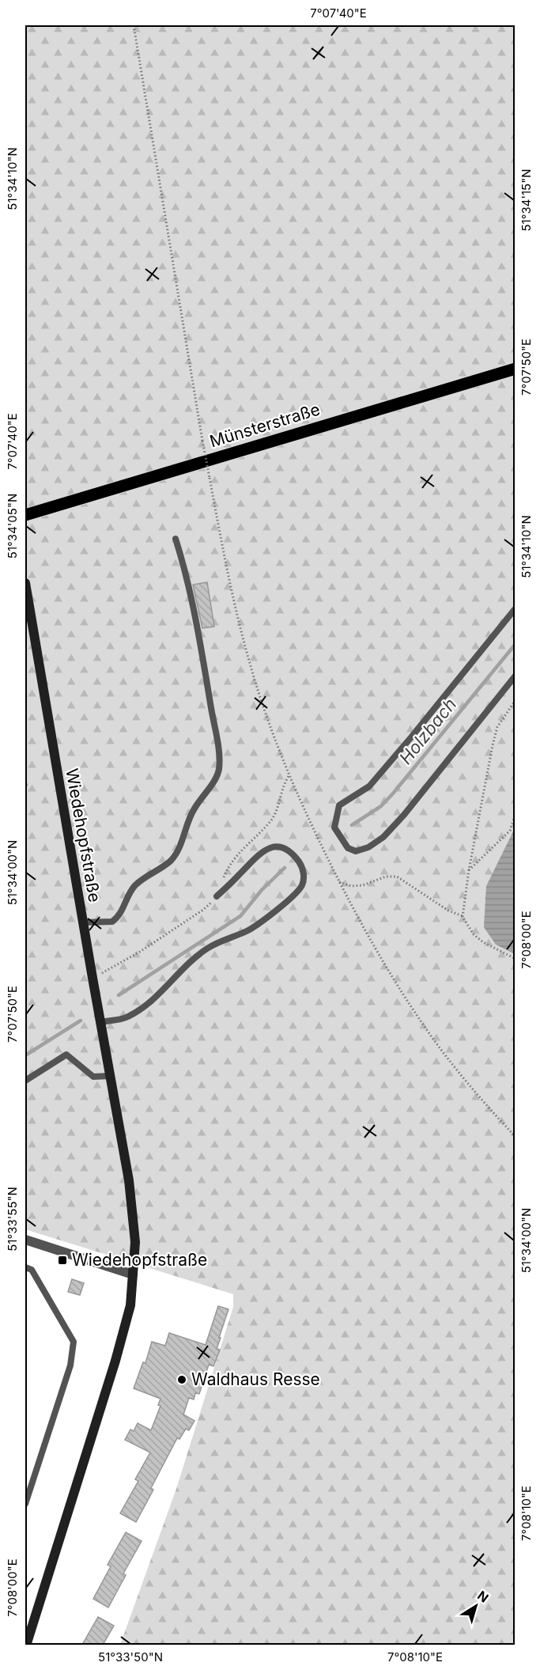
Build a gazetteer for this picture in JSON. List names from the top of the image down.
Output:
{
  "streets": {
    "main road": ["Münsterstraße", "Wiedehopfstraße"]
  },
  "water": ["Holzbach"],
  "places": {
    "transit": ["Wiedehopfstraße"],
    "other": ["Waldhaus Resse"]
  },
  "north": "top right",
  "coordinates": [
    "7°07'40\"E",
    "51°34'10\"N",
    "51°34'15\"N",
    "7°07'50\"E",
    "51°34'05\"N",
    "51°34'00\"N",
    "7°08'00\"E",
    "51°33'55\"N",
    "7°08'10\"E",
    "51°33'50\"N"
  ]
}
